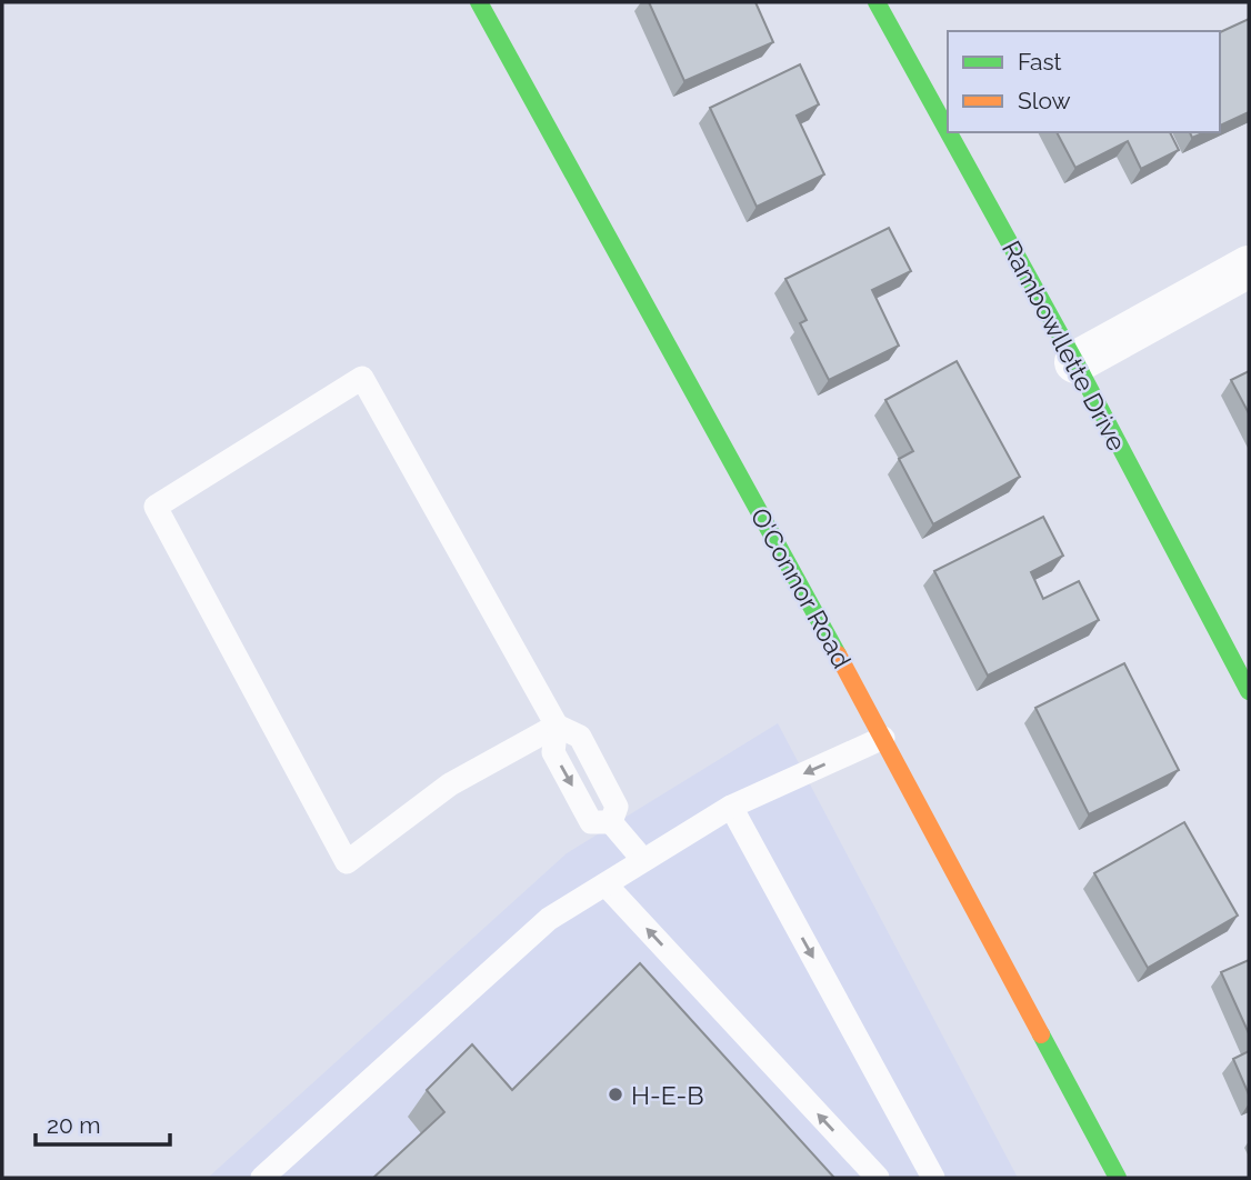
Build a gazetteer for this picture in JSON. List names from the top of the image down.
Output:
{
  "streets": {
    "main road": ["Rambowllette Drive", "O'Connor Road"]
  },
  "places": ["H-E-B"],
  "legend": ["Fast", "Slow"],
  "scale_bar": "20 m"
}
